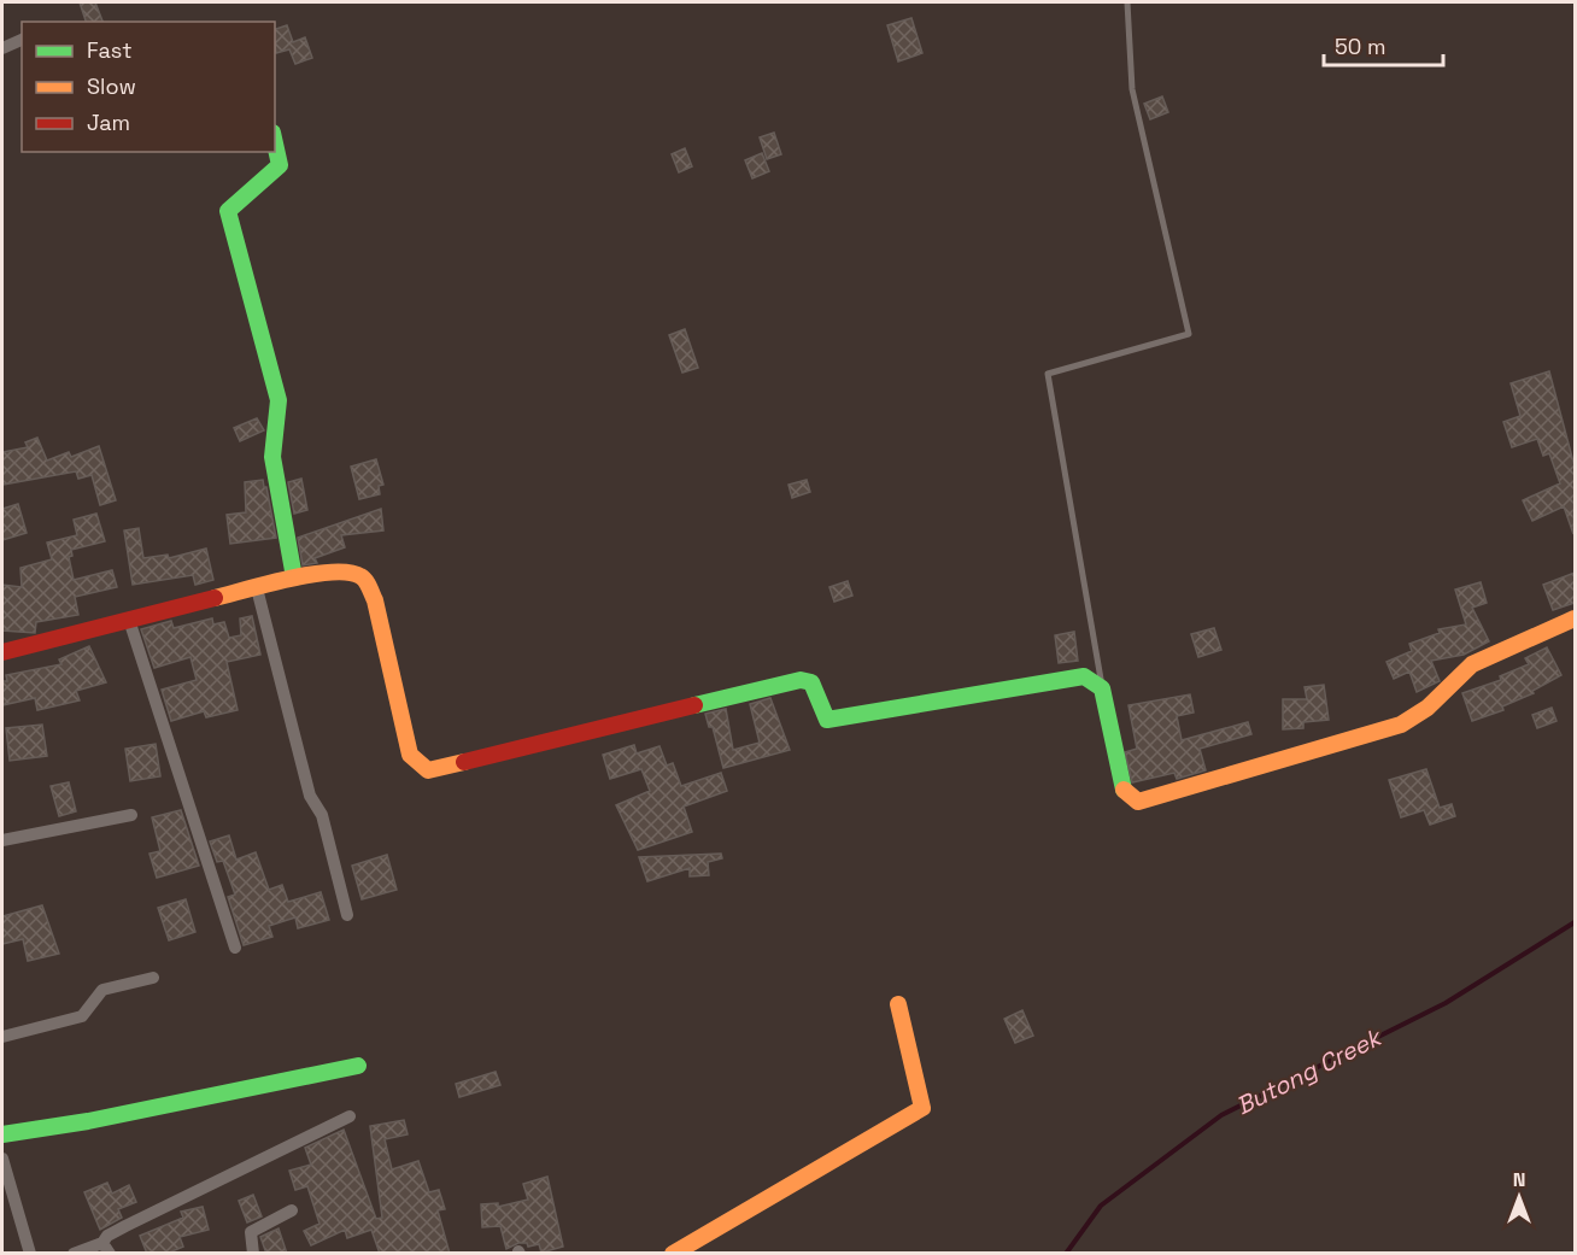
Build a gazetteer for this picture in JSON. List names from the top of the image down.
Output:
{
  "water": ["Butong Creek"],
  "legend": ["Fast", "Slow", "Jam"],
  "scale_bar": "50 m",
  "north": "top"
}
